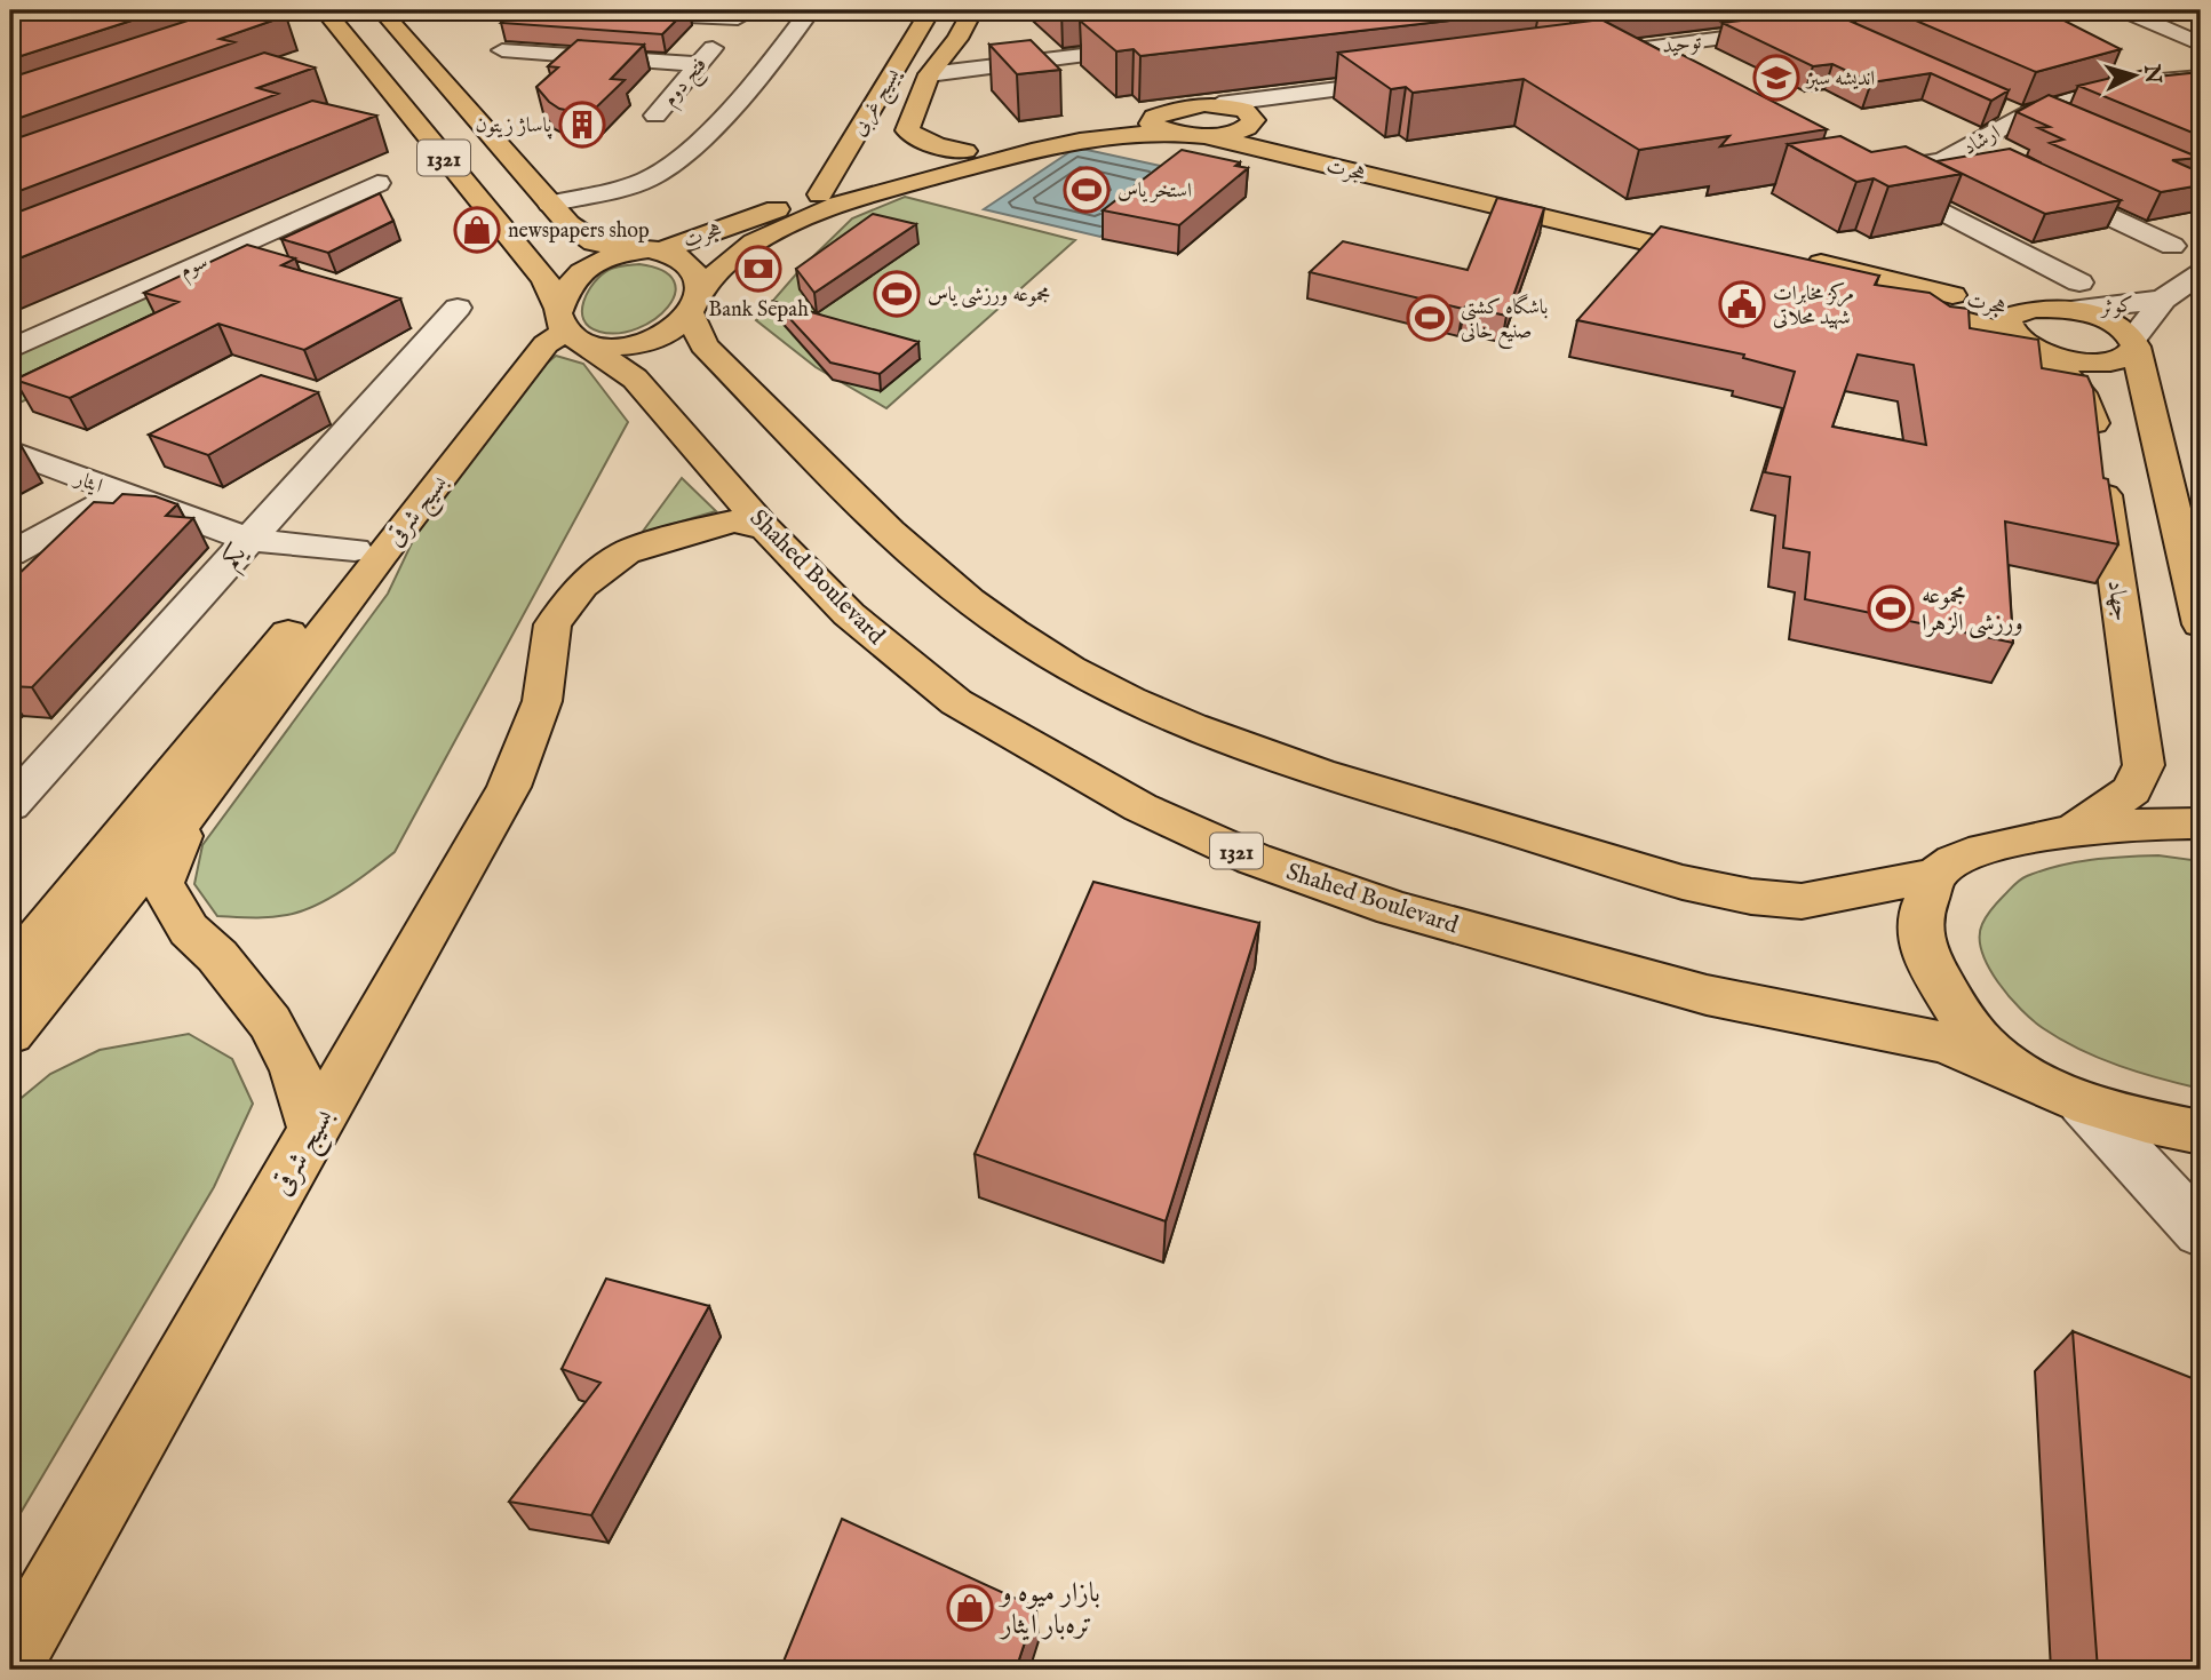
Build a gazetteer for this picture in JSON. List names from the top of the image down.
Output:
{
  "streets": {
    "main road": [
      "بسیج غربی",
      "1321",
      "هجرت",
      "بسیج شرقی",
      "Shahed Boulevard",
      "جهاد"
    ],
    "street": [
      "توحید",
      "فتح دوم",
      "ارشاد",
      "سوم",
      "کوثر",
      "ایثار",
      "یکم"
    ]
  },
  "crossings": [
    ["بسیج غربی", "هجرت"],
    ["ارشاد", "کوثر"],
    ["1321", "هجرت"],
    ["1321", "بسیج شرقی"],
    ["1321", "Shahed Boulevard"],
    ["هجرت", "بسیج شرقی"],
    ["هجرت", "Shahed Boulevard"],
    ["هجرت", "جهاد"],
    ["ایثار", "بسیج شرقی"],
    ["ایثار", "یکم"],
    ["بسیج شرقی", "Shahed Boulevard"]
  ],
  "places": {
    "school or university": ["اندیشه سبز"],
    "building": ["پاساژ زیتون"],
    "sports": [
      "استخر یاس",
      "مجموعه ورزشی یاس",
      "باشگاه کشتی صنیع خانی",
      "مجموعه ورزشی الزهرا"
    ],
    "shop": ["newspapers shop", "بازار میوه و تره‌بار ایثار"],
    "bank": ["Bank Sepah"],
    "public building": ["مرکز مخابرات شهید محلاتی"]
  },
  "north": "right"
}
